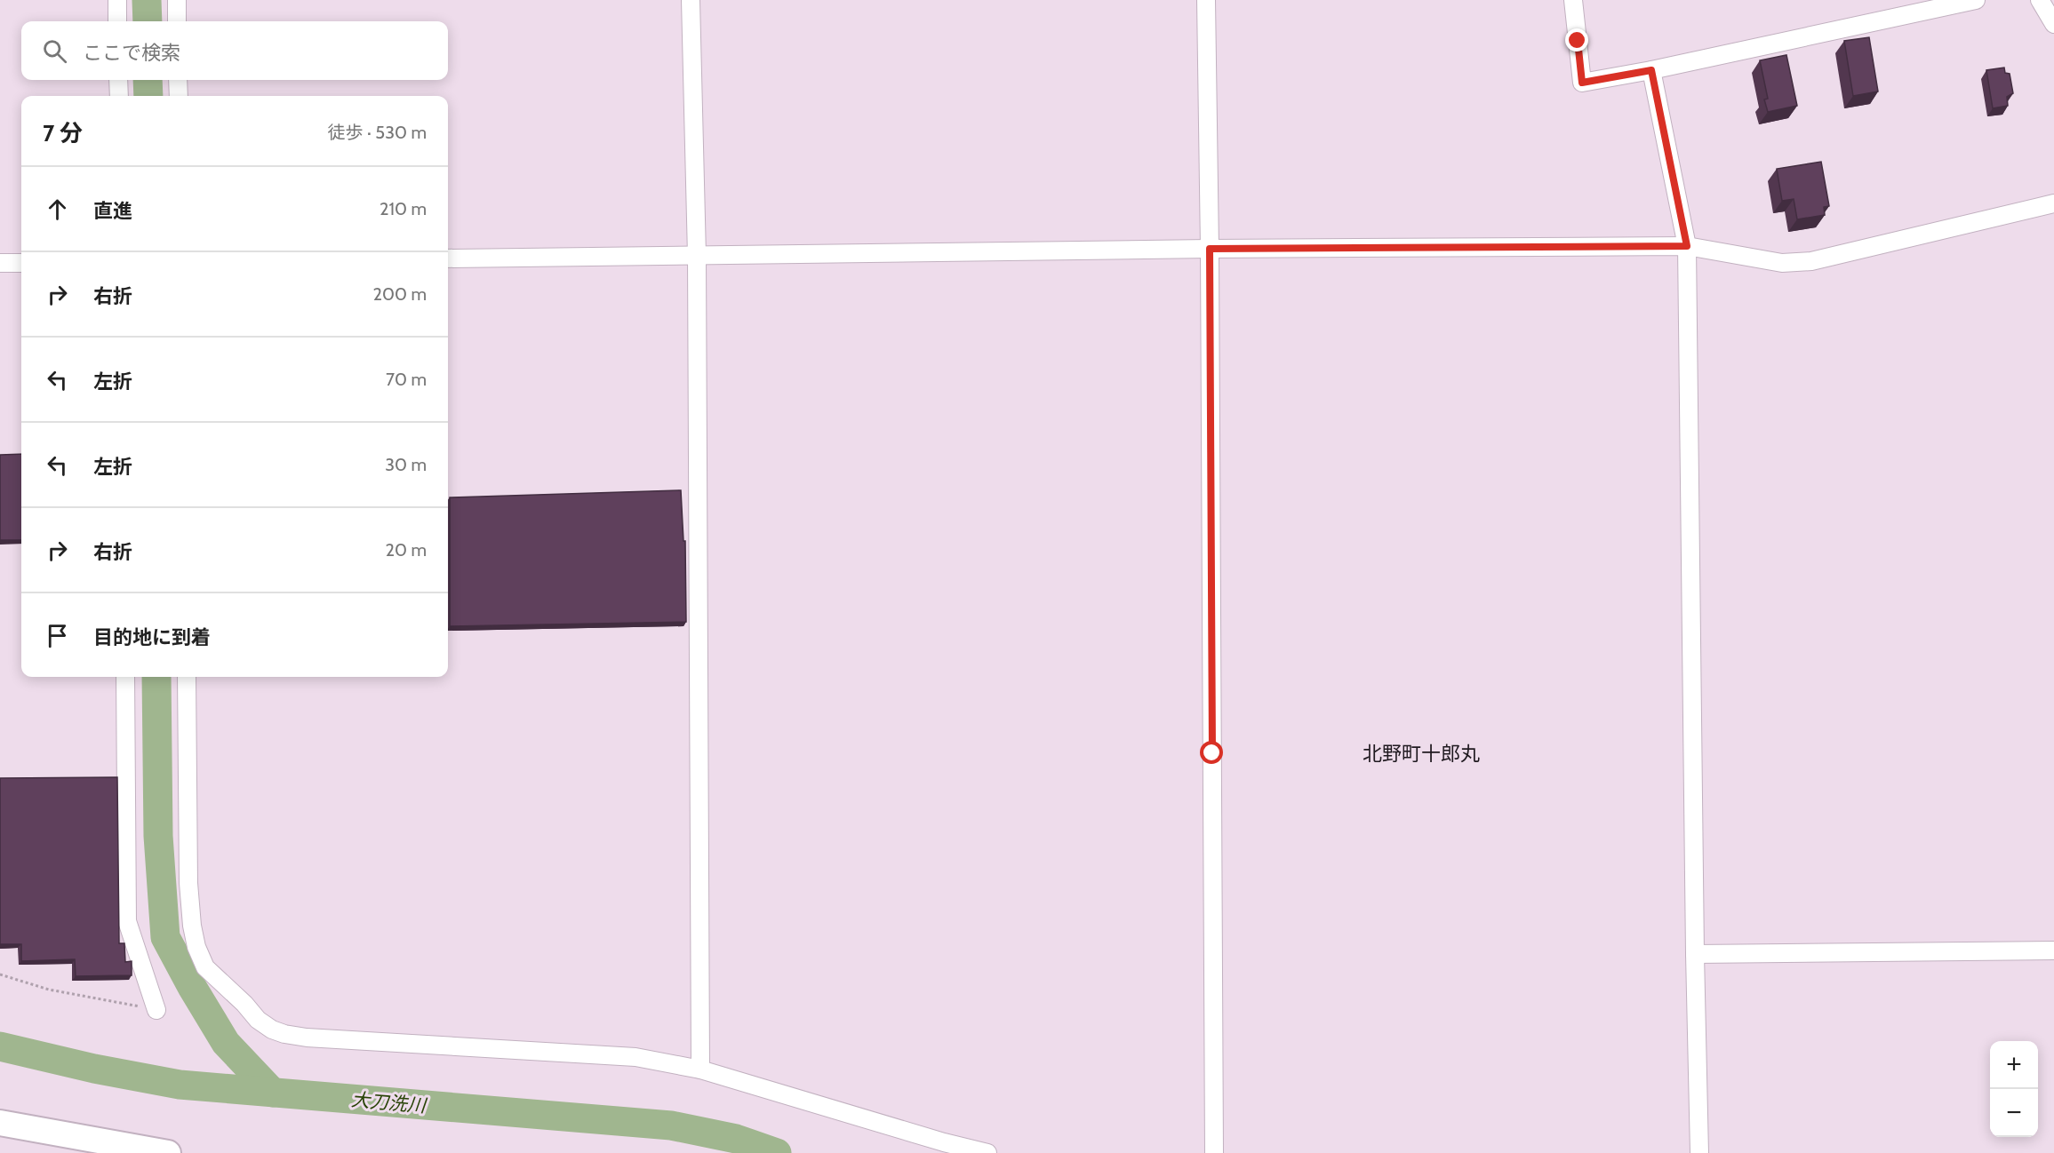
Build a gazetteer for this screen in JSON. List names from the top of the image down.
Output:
{
  "districts": ["北野町十郎丸"],
  "water": ["大刀洗川"],
  "page": {
    "search": "ここで検索",
    "heading": ["7 分", "徒歩 · 530 m"],
    "list": [
      ["直進", "210 m"],
      ["右折", "200 m"],
      ["左折", "70 m"],
      ["左折", "30 m"],
      ["右折", "20 m"],
      "目的地に到着"
    ],
    "map_buttons": ["+", "−"]
  }
}
